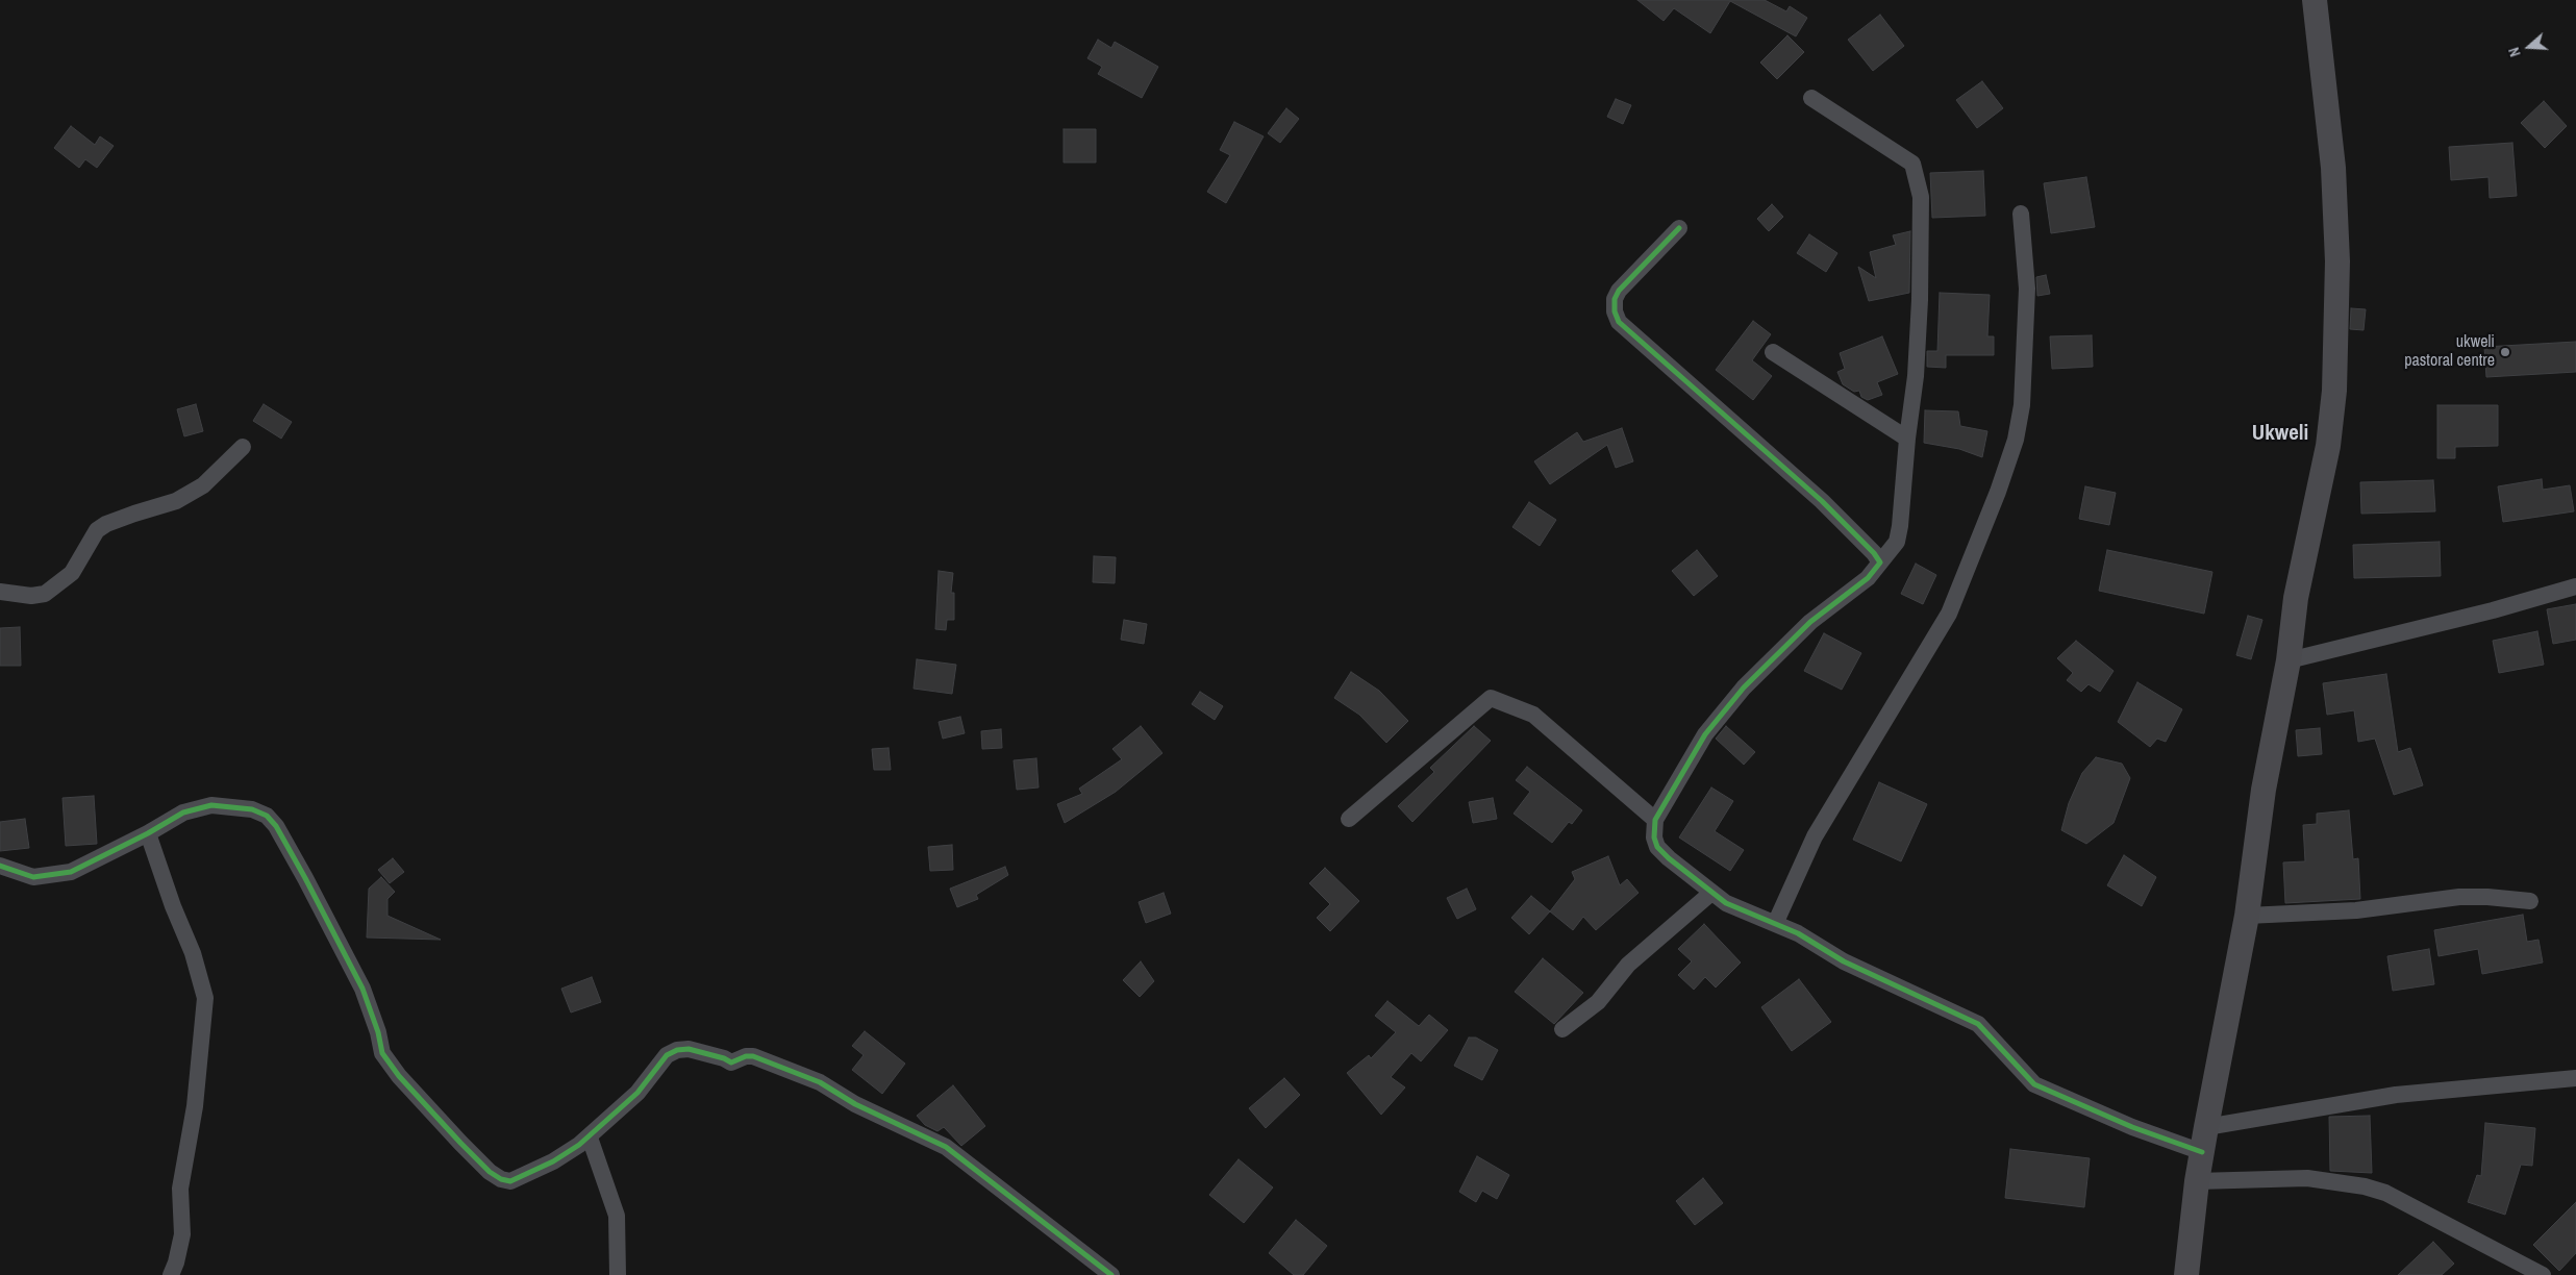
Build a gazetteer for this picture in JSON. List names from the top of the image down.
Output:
{
  "districts": ["Ukweli"],
  "places": ["ukweli pastoral centre"],
  "north": "left"
}
